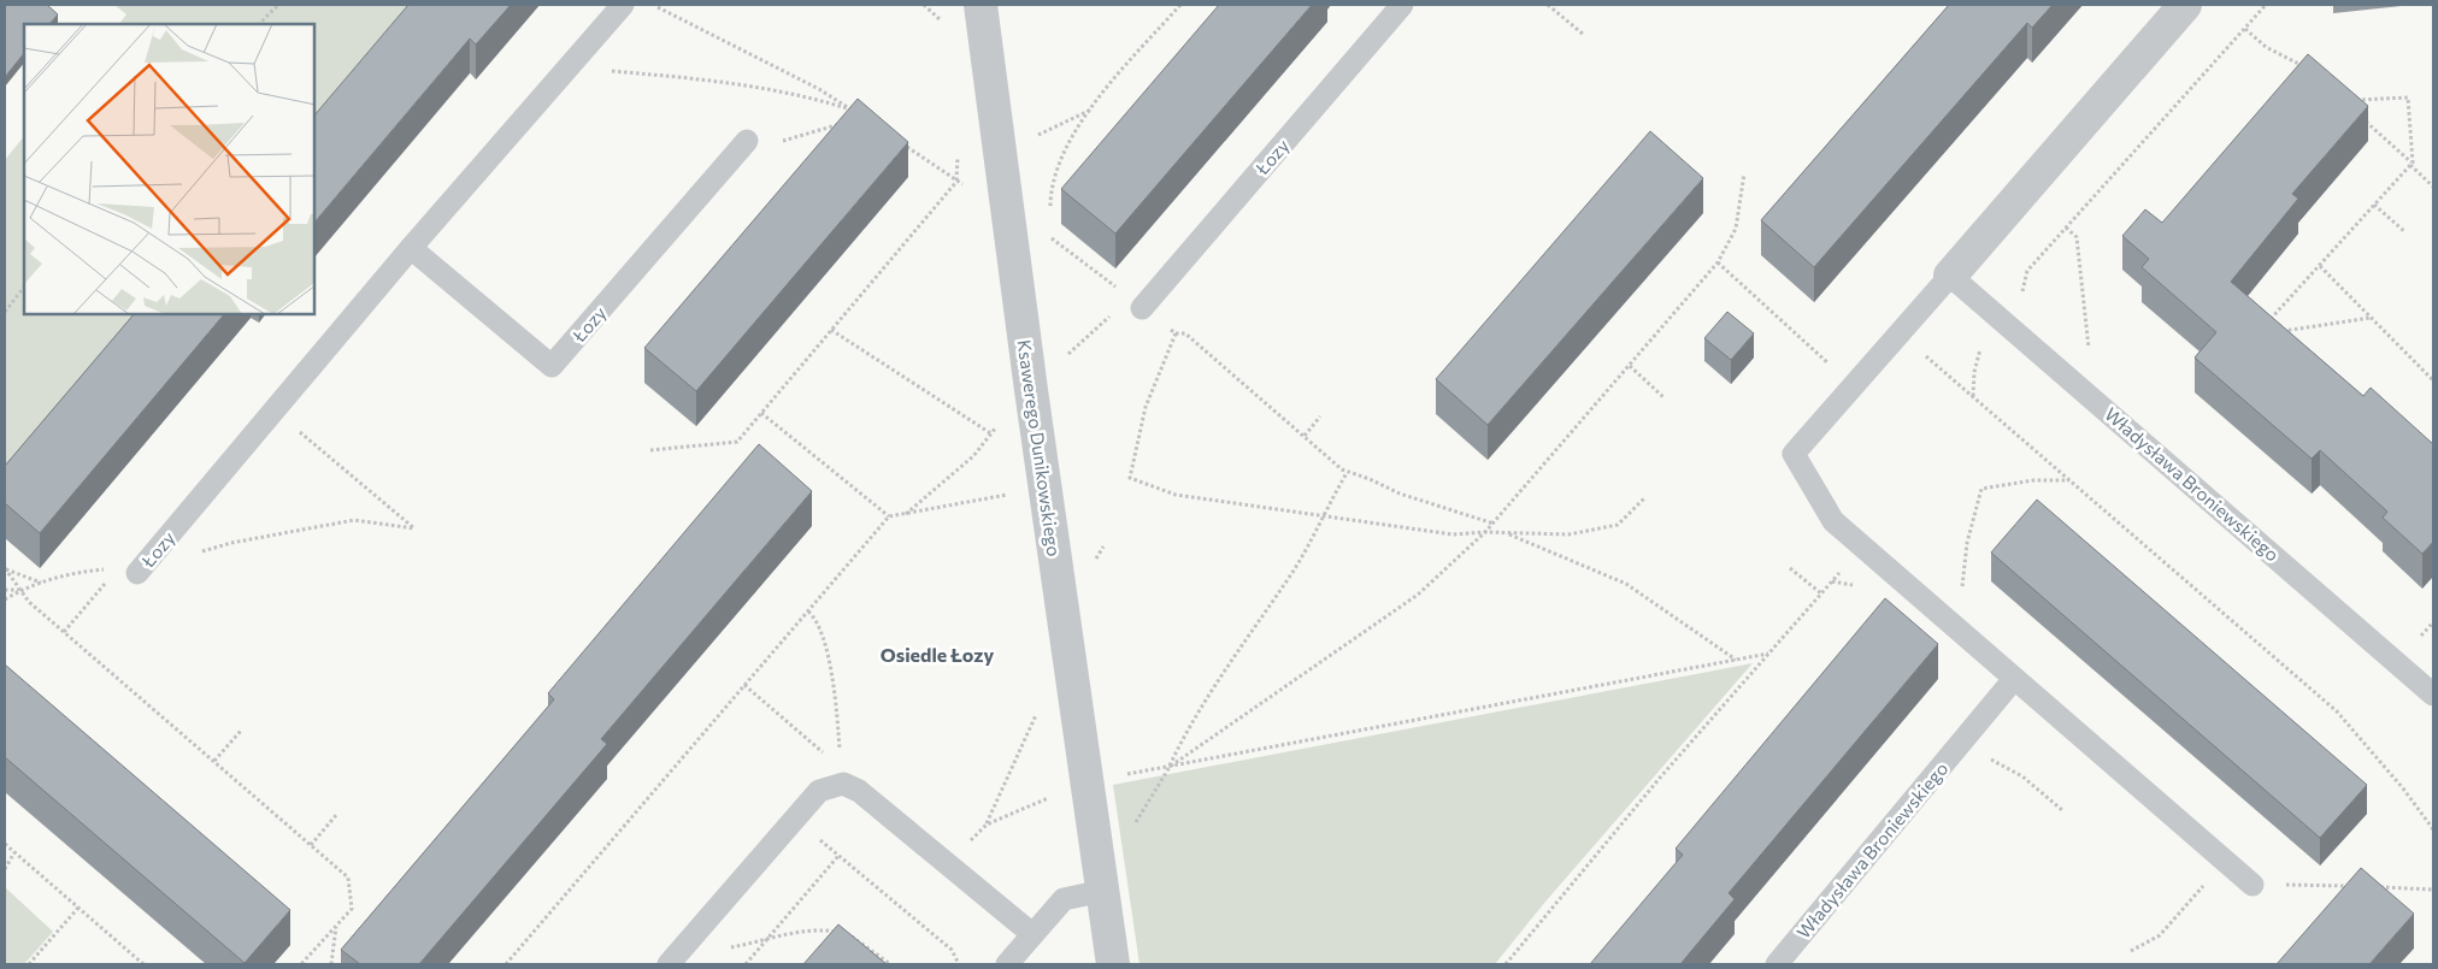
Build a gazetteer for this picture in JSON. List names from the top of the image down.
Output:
{
  "streets": {
    "street": ["Ksawerego Dunikowskiego"],
    "lane": ["Łozy", "Władysława Broniewskiego"]
  },
  "districts": ["Osiedle Łozy"]
}
